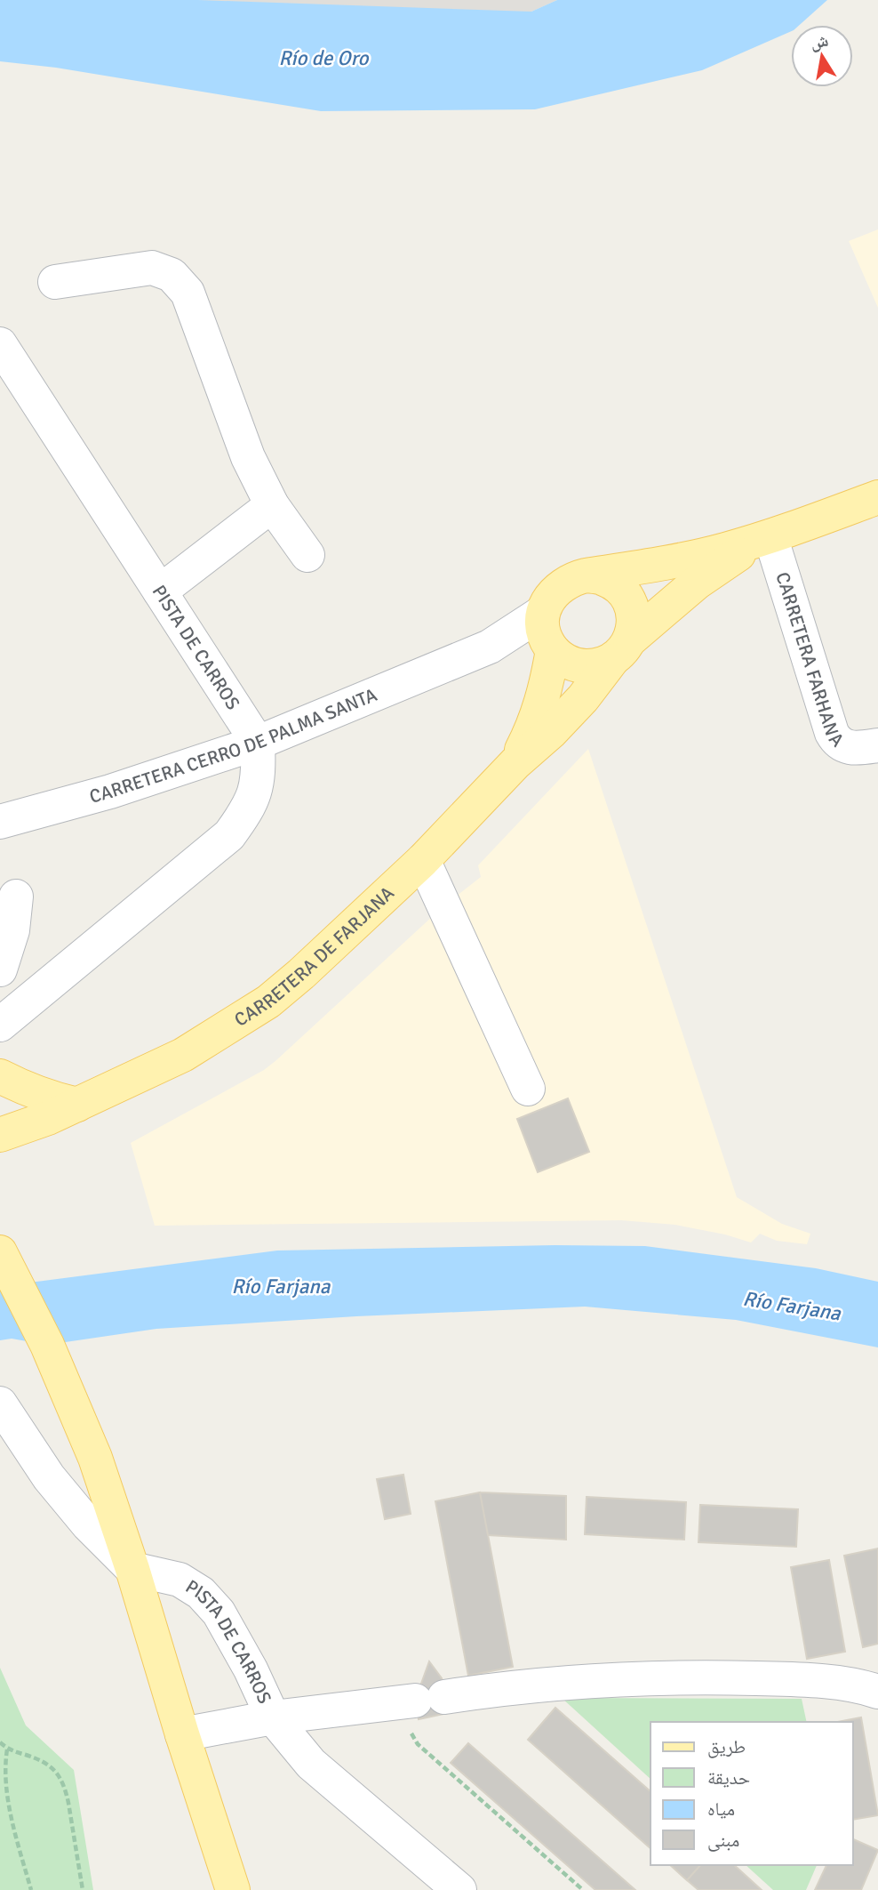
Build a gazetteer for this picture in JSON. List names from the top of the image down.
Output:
{
  "streets": {
    "main road": ["CARRETERA DE FARJANA"],
    "street": ["PISTA DE CARROS", "CARRETERA FARHANA", "CARRETERA CERRO DE PALMA SANTA"]
  },
  "crossings": [
    ["PISTA DE CARROS", "CARRETERA CERRO DE PALMA SANTA"],
    ["CARRETERA FARHANA", "CARRETERA DE FARJANA"],
    ["CARRETERA CERRO DE PALMA SANTA", "CARRETERA DE FARJANA"]
  ],
  "water": ["Río de Oro", "Río Farjana"],
  "legend": [
    "طريق",
    "حديقة",
    "مياه",
    "مبنى"
  ],
  "north": "top"
}
